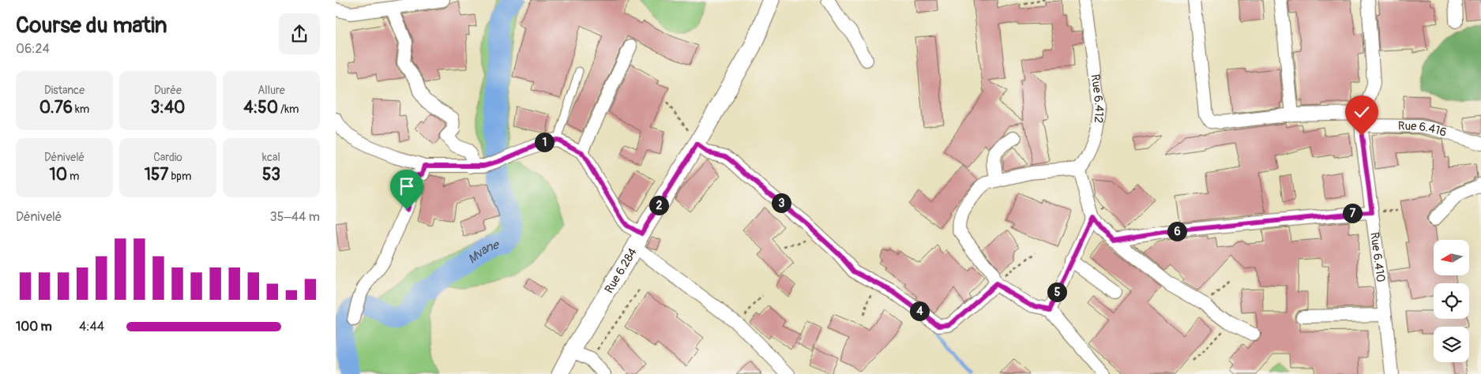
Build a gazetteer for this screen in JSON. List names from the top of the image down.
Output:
{
  "streets": {
    "street": [
      "Rue 6.412",
      "Rue 6.416",
      "Rue 6.410",
      "Rue 6.284"
    ]
  },
  "crossings": [
    ["Rue 6.416", "Rue 6.410"]
  ],
  "water": ["Mvane"],
  "north": "left",
  "page": {
    "heading": ["Course du matin", "06:24"],
    "stats": [
      ["Distance", "0.76 km"],
      ["Durée", "3:40"],
      ["Allure", "4:50 /km"],
      ["Dénivelé", "10 m"],
      ["Cardio", "157 bpm"],
      ["kcal", "53"]
    ],
    "pins": [
      "1",
      "3",
      "2",
      "7",
      "6",
      "5",
      "4"
    ],
    "chart": ["Dénivelé", "35–44 m"],
    "list": [
      {
        "name": "100 m",
        "note": "4:44"
      }
    ]
  }
}
